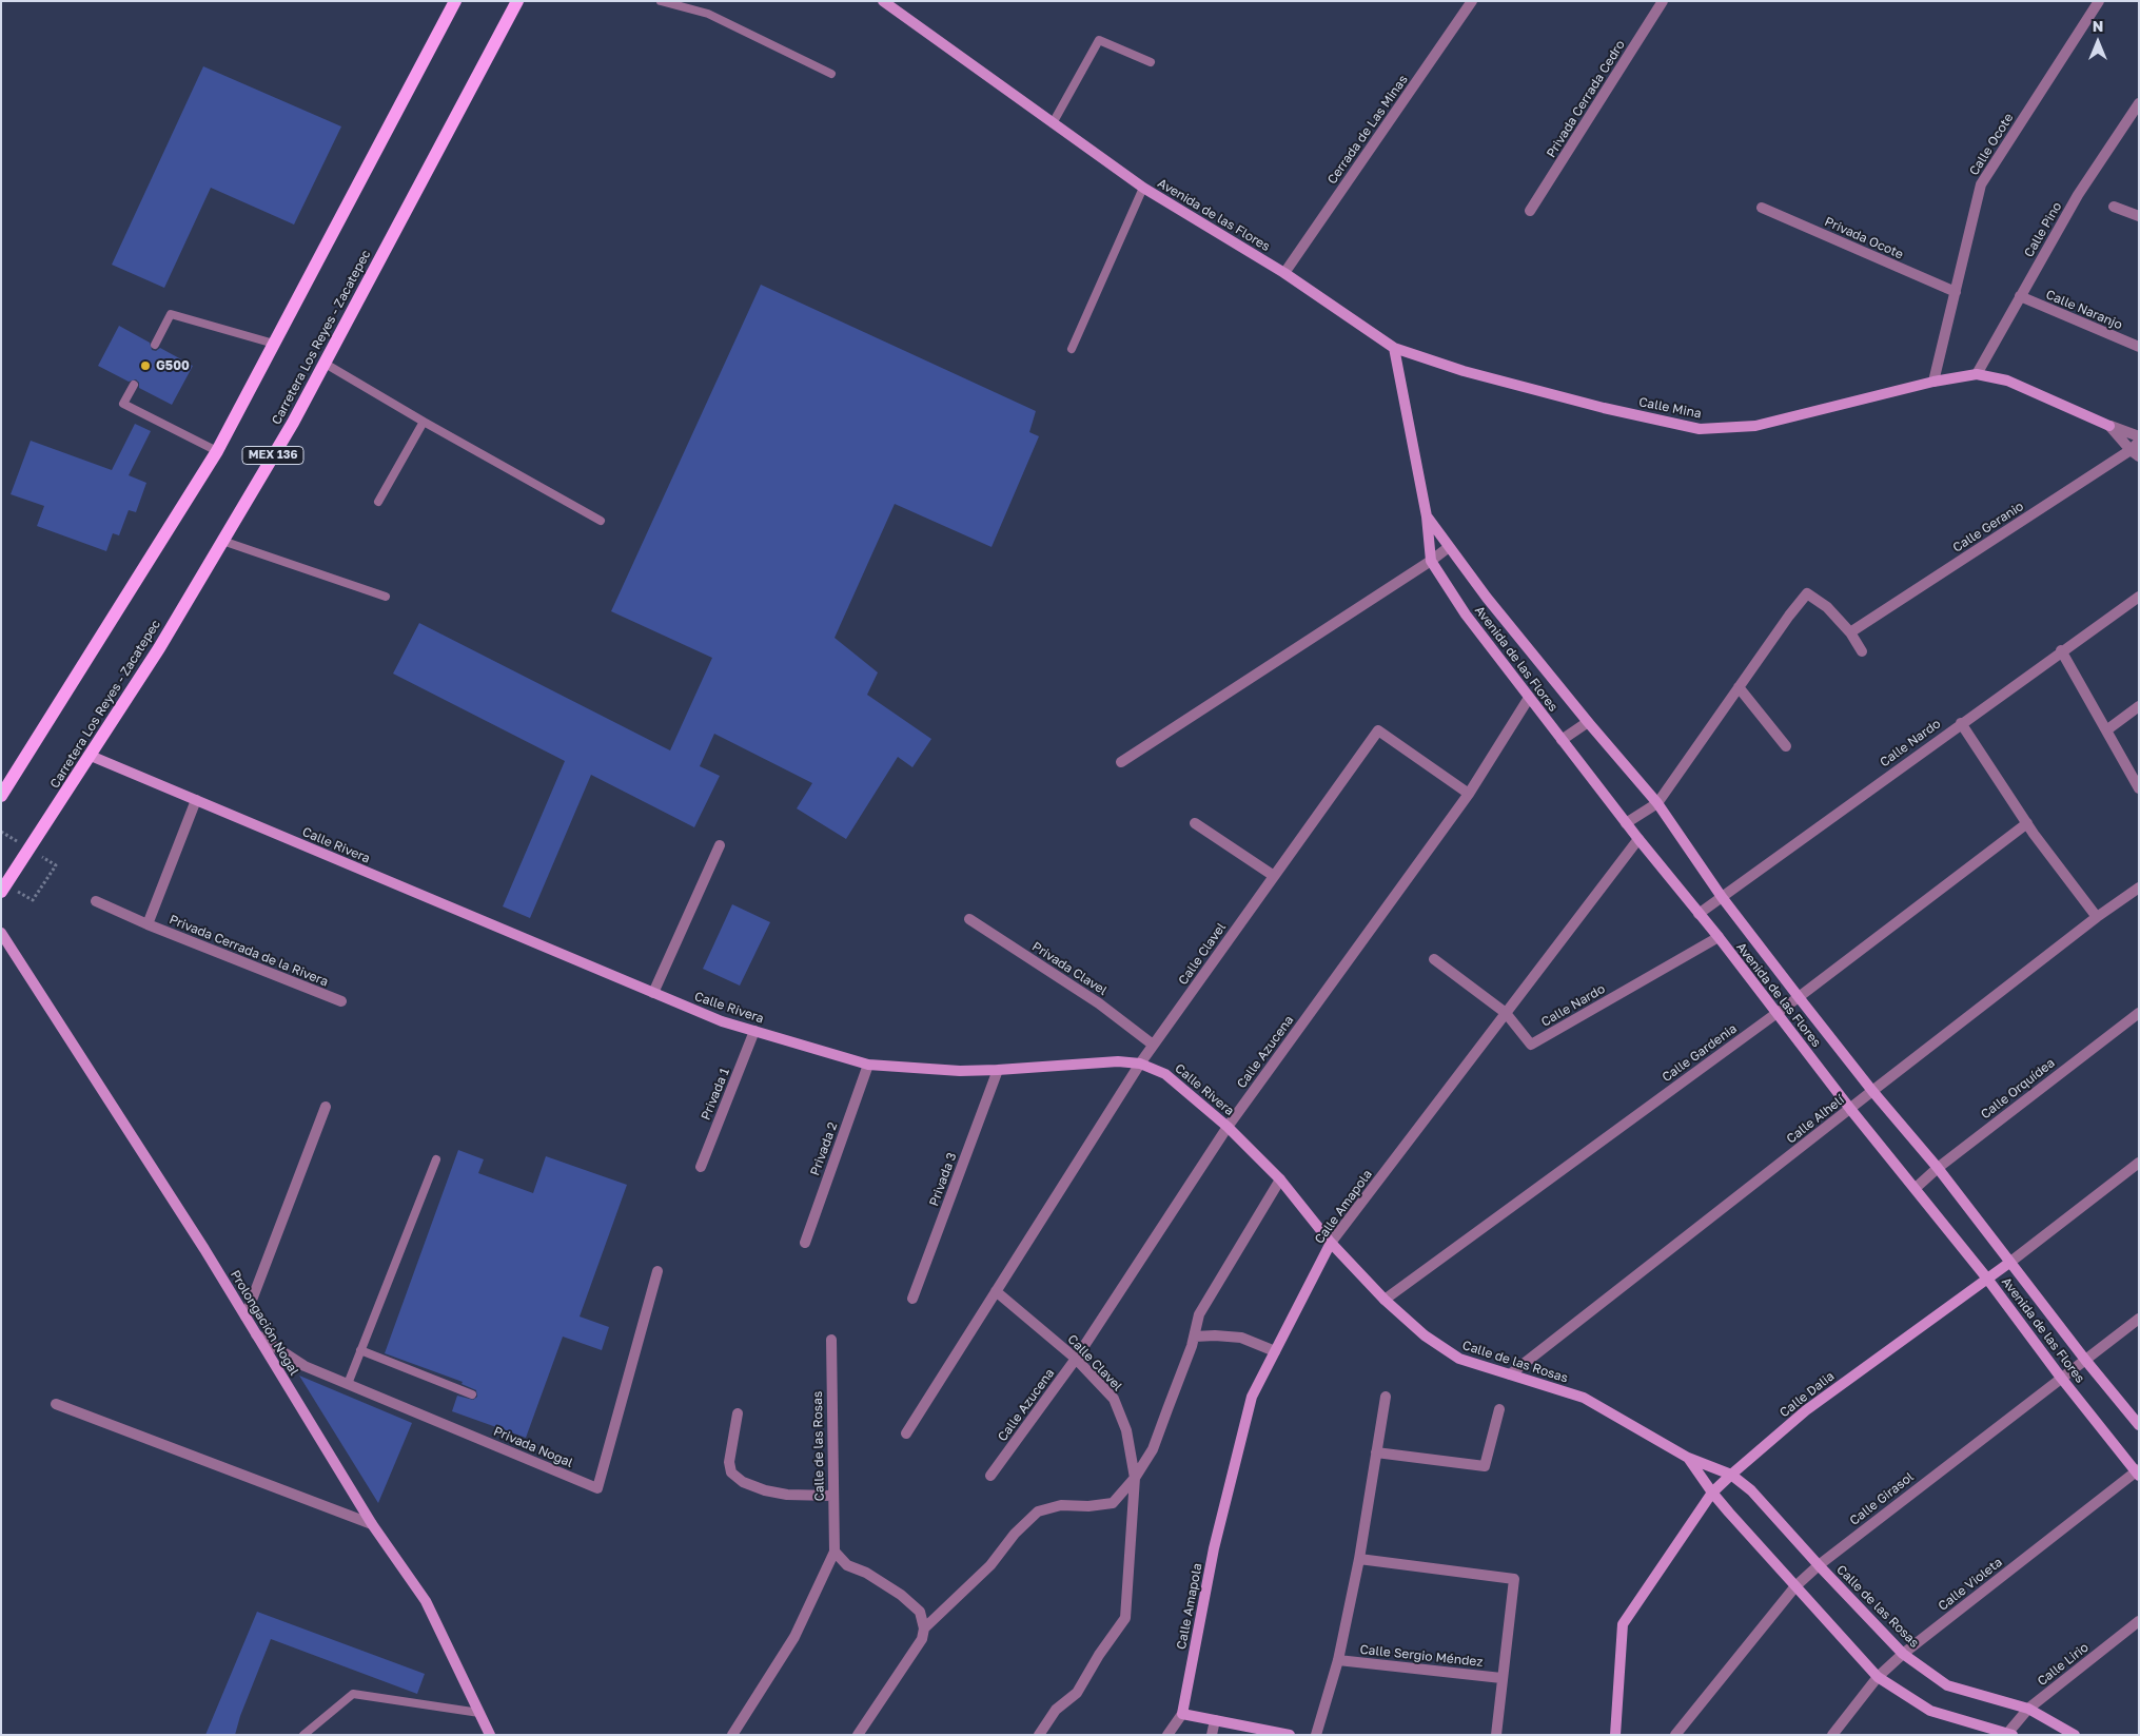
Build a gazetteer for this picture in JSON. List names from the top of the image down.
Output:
{
  "streets": {
    "main road": [
      "Avenida de las Flores",
      "Carretera Los Reyes - Zacatepec",
      "Calle Mina",
      "MEX 136",
      "Calle Rivera",
      "Calle Amapola",
      "Prolongación Nogal",
      "Calle de las Rosas",
      "Calle Dalia"
    ],
    "street": [
      "Privada Cerrada Cedro",
      "Cerrada de Las Minas",
      "Calle Ocote",
      "Calle Pino",
      "Privada Ocote",
      "Calle Naranjo",
      "Calle Geranio",
      "Calle Nardo",
      "Privada Cerrada de la Rivera",
      "Calle Clavel",
      "Privada Clavel",
      "Calle Azucena",
      "Calle Gardenia",
      "Calle Orquídea",
      "Privada 1",
      "Calle Alhelí",
      "Privada 2",
      "Privada 3",
      "Privada Nogal",
      "Calle Girasol",
      "Calle Violeta",
      "Calle Sergio Méndez",
      "Calle Lirio"
    ]
  },
  "crossings": [
    ["Cerrada de Las Minas", "Avenida de las Flores"],
    ["Calle Ocote", "Privada Ocote"],
    ["Calle Ocote", "Calle Mina"],
    ["Avenida de las Flores", "Calle Mina"],
    ["Avenida de las Flores", "Calle Nardo"],
    ["Avenida de las Flores", "Calle Azucena"],
    ["Avenida de las Flores", "Calle Gardenia"],
    ["Avenida de las Flores", "Calle Orquídea"],
    ["Avenida de las Flores", "Calle Alhelí"],
    ["Avenida de las Flores", "Calle Amapola"],
    ["Avenida de las Flores", "Calle Dalia"],
    ["Avenida de las Flores", "Calle Girasol"],
    ["Avenida de las Flores", "Calle Violeta"],
    ["Calle Pino", "Calle Naranjo"],
    ["Calle Pino", "Calle Mina"],
    ["Carretera Los Reyes - Zacatepec", "Calle Rivera"],
    ["Calle Nardo", "Calle Amapola"],
    ["Calle Rivera", "Privada Cerrada de la Rivera"],
    ["Calle Rivera", "Calle Clavel"],
    ["Calle Rivera", "Calle Azucena"],
    ["Calle Rivera", "Privada 1"],
    ["Calle Rivera", "Privada 2"],
    ["Calle Rivera", "Privada 3"],
    ["Calle Rivera", "Calle Amapola"],
    ["Calle Rivera", "Calle de las Rosas"],
    ["Calle Clavel", "Privada Clavel"],
    ["Calle Clavel", "Calle Azucena"],
    ["Calle Gardenia", "Calle de las Rosas"],
    ["Calle Alhelí", "Calle de las Rosas"],
    ["Calle Amapola", "Calle de las Rosas"],
    ["Prolongación Nogal", "Privada Nogal"],
    ["Calle de las Rosas", "Calle Dalia"],
    ["Calle de las Rosas", "Calle Girasol"],
    ["Calle de las Rosas", "Calle Violeta"],
    ["Calle de las Rosas", "Calle Lirio"]
  ],
  "places": ["G500"],
  "north": "top"
}
